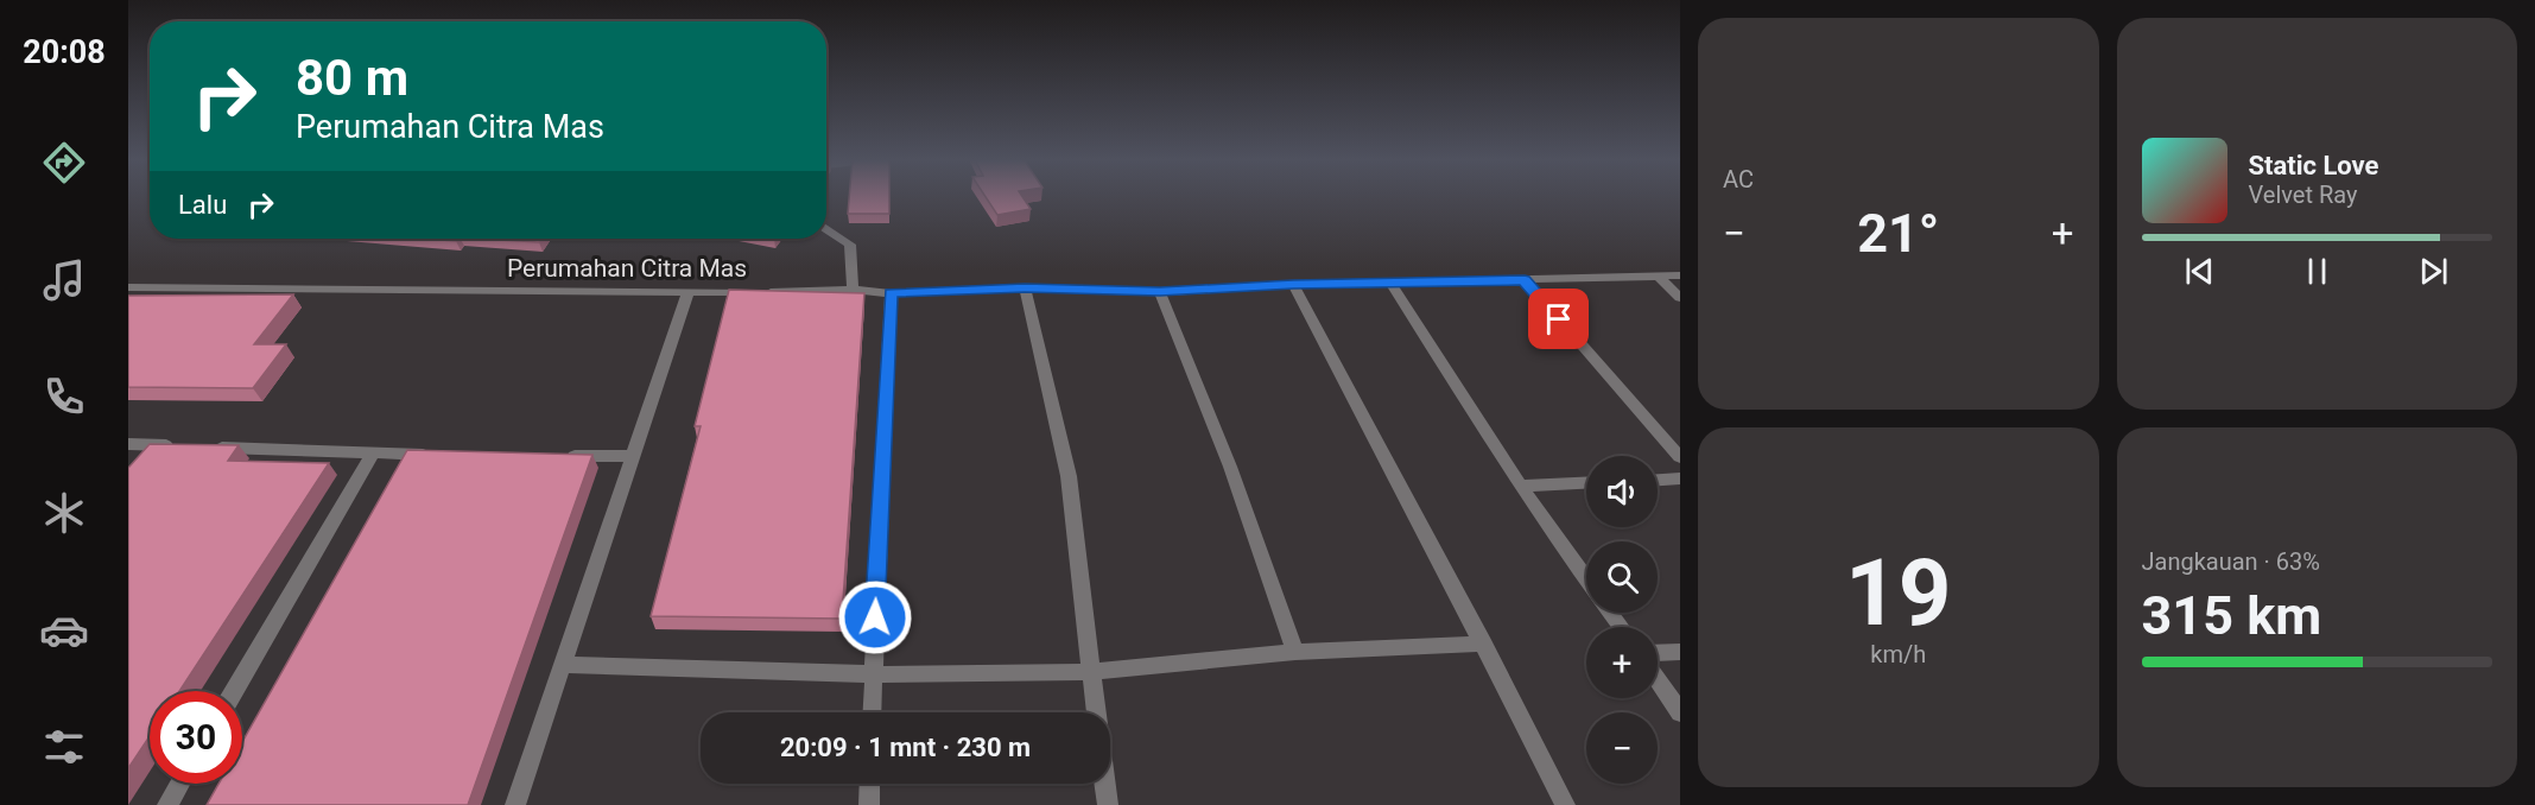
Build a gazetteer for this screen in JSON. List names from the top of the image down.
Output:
{
  "streets": {
    "street": ["Perumahan Citra Mas"]
  },
  "page": {
    "tabs": "20:08",
    "tile": [
      "AC",
      ["19", "km/h"],
      ["Jangkauan · 63%", "315 km"]
    ],
    "turn": ["80 m", "Perumahan Citra Mas"],
    "song": ["Static Love", "Velvet Ray"],
    "then": "Lalu",
    "heat": ["−", "21°", "+"],
    "map_buttons": ["+", "−"],
    "limit": "30",
    "trip": "20:09 · 1 mnt · 230 m"
  }
}
